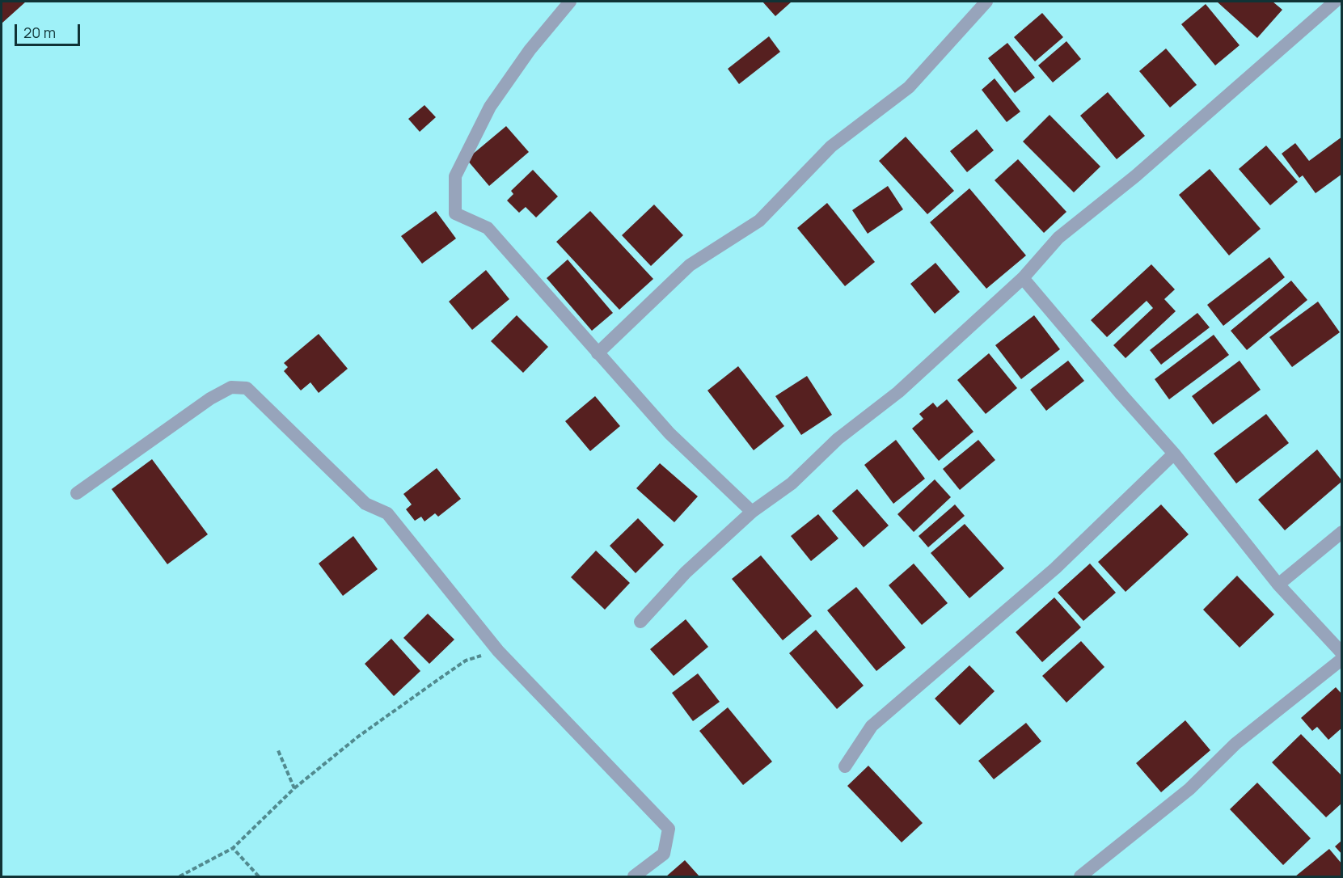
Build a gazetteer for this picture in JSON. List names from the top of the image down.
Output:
{
  "scale_bar": "20 m"
}
